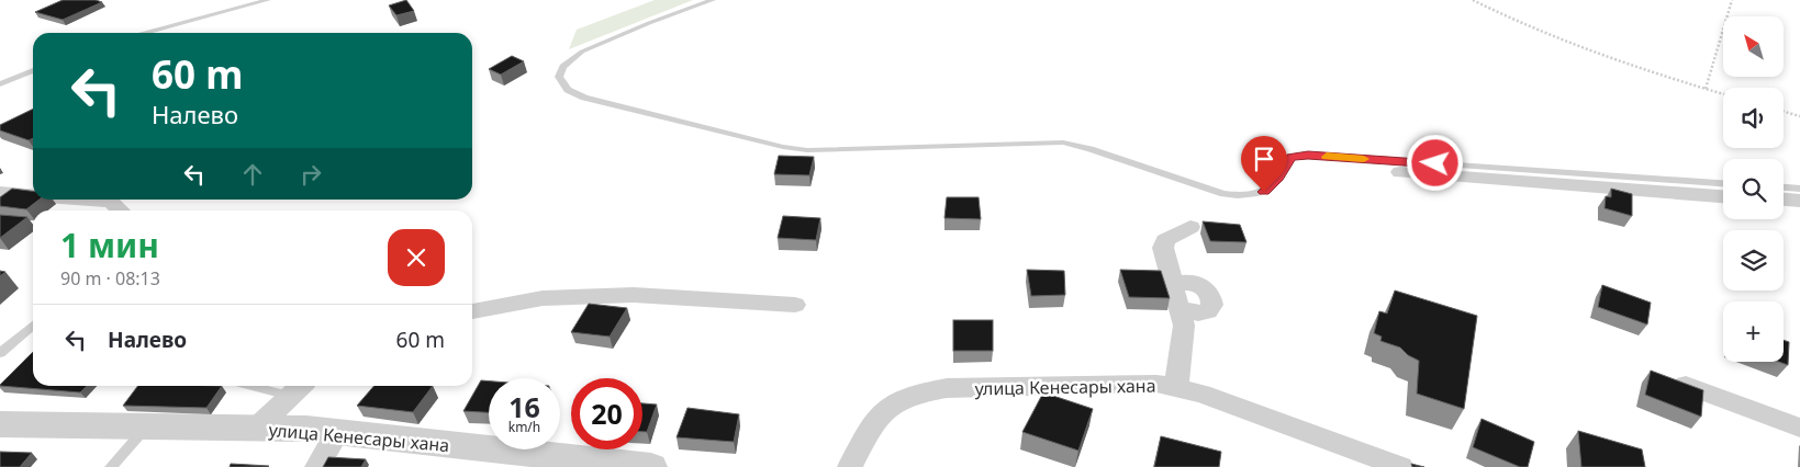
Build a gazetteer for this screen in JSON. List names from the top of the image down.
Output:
{
  "streets": {
    "street": ["улица Кенесары хана"]
  },
  "north": "top left",
  "page": {
    "map_buttons": "+",
    "turn": ["60 m", "Налево"],
    "heading": ["1 мин", "90 m · 08:13"],
    "list": [
      {
        "name": "Налево",
        "value": "60 m"
      }
    ],
    "speed": "16 km/h",
    "limit": "20"
  }
}
